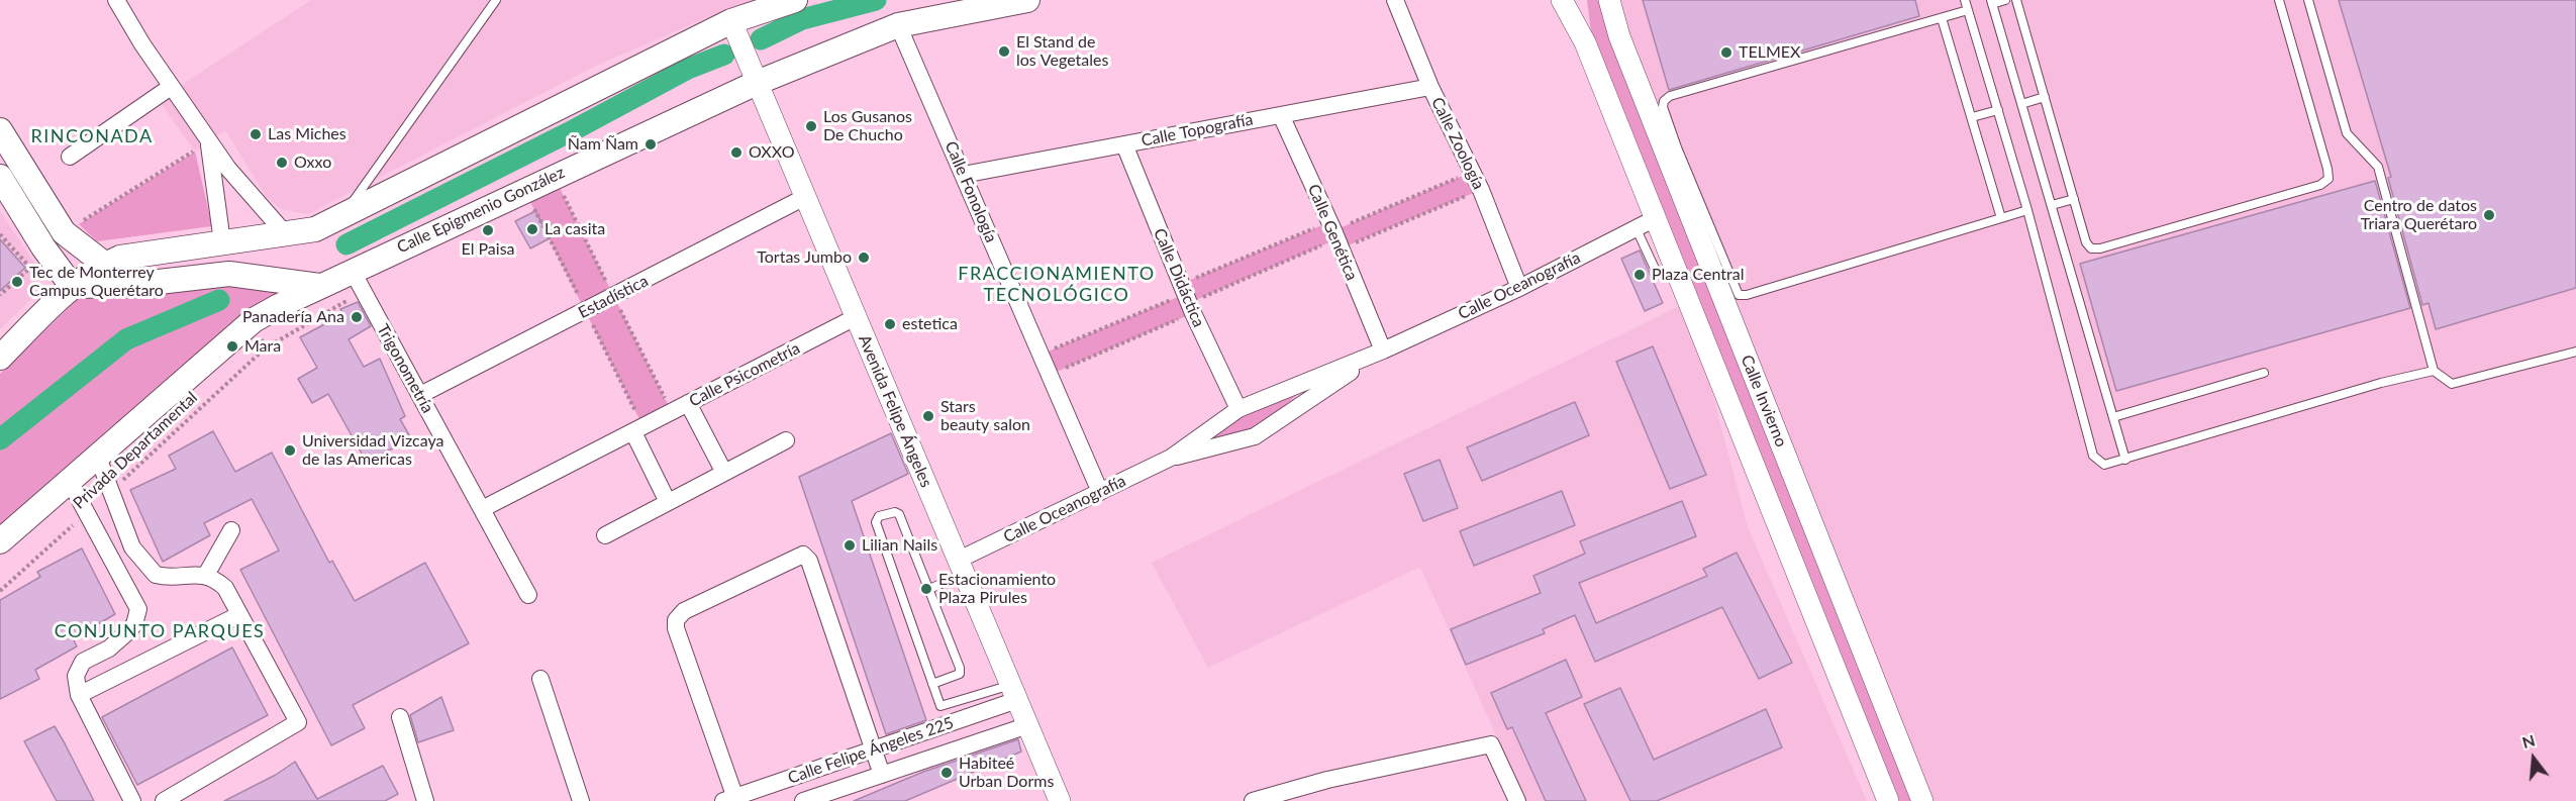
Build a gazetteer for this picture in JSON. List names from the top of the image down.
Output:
{
  "streets": {
    "main road": ["Calle Epigmenio González"],
    "street": [
      "Calle Topografía",
      "Calle Zoología",
      "Calle Fonología",
      "Calle Genética",
      "Calle Didáctica",
      "Calle Oceanografía",
      "Estadística",
      "Trigonometría",
      "Calle Psicometría",
      "Calle Invierno",
      "Avenida Felipe Ángeles",
      "Calle Felipe Ángeles 225"
    ],
    "path": ["Privada Departamental"]
  },
  "crossings": [
    ["Calle Topografía", "Calle Zoología"],
    ["Calle Topografía", "Calle Fonología"],
    ["Calle Topografía", "Calle Genética"],
    ["Calle Topografía", "Calle Didáctica"],
    ["Calle Zoología", "Calle Oceanografía"],
    ["Calle Fonología", "Calle Epigmenio González"],
    ["Calle Fonología", "Calle Oceanografía"],
    ["Calle Epigmenio González", "Trigonometría"],
    ["Calle Epigmenio González", "Avenida Felipe Ángeles"],
    ["Calle Epigmenio González", "Privada Departamental"],
    ["Calle Genética", "Calle Oceanografía"],
    ["Calle Didáctica", "Calle Oceanografía"],
    ["Calle Oceanografía", "Calle Invierno"],
    ["Calle Oceanografía", "Avenida Felipe Ángeles"],
    ["Estadística", "Trigonometría"],
    ["Estadística", "Avenida Felipe Ángeles"],
    ["Trigonometría", "Calle Psicometría"],
    ["Trigonometría", "Privada Departamental"],
    ["Calle Psicometría", "Avenida Felipe Ángeles"],
    ["Avenida Felipe Ángeles", "Calle Felipe Ángeles 225"]
  ],
  "districts": ["RINCONADA", "FRACCIONAMIENTO TECNOLÓGICO", "CONJUNTO PARQUES"],
  "places": [
    "El Stand de los Vegetales",
    "TELMEX",
    "Los Gusanos De Chucho",
    "Las Miches",
    "Ñam Ñam",
    "OXXO",
    "Oxxo",
    "Centro de datos Triara Querétaro",
    "La casita",
    "El Paisa",
    "Tortas Jumbo",
    "Plaza Central",
    "Tec de Monterrey Campus Querétaro",
    "Panadería Ana",
    "estetica",
    "Mara",
    "Stars beauty salon",
    "Universidad Vizcaya de las Americas",
    "Lilian Nails",
    "Estacionamiento Plaza Pirules",
    "Habiteé Urban Dorms"
  ],
  "north": "top"
}
